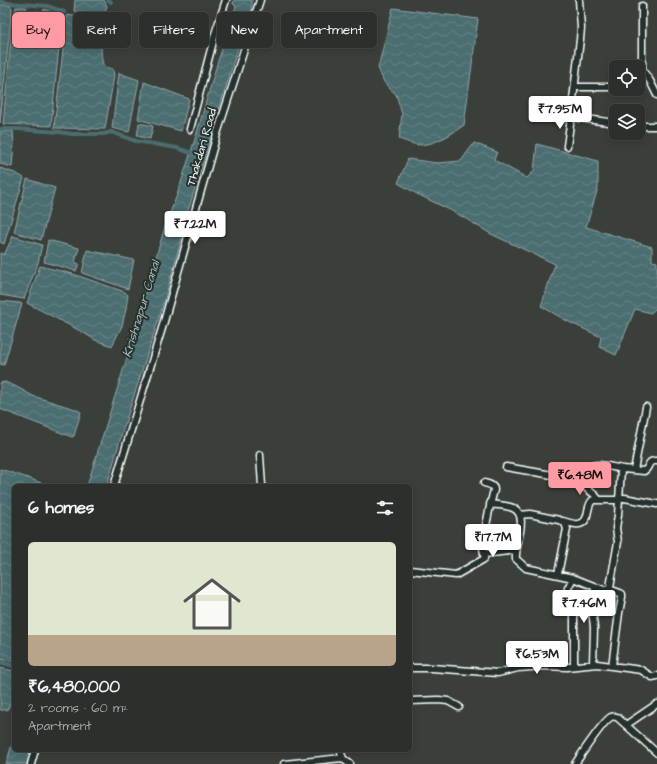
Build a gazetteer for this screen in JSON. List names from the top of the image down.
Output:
{
  "streets": {
    "street": ["Thakdari Road"]
  },
  "water": ["Krishnapur Canal"],
  "page": {
    "chip": [
      "Buy",
      "Rent",
      "Filters",
      "New",
      "Apartment"
    ],
    "price": [
      "₹7.95M",
      "₹7.22M",
      "₹6.48M",
      "₹17.7M",
      "₹7.46M",
      "₹6.53M"
    ],
    "heading": "6 homes",
    "list": [
      {
        "name": "₹6,480,000",
        "note": "2 rooms · 60 m² · Apartment"
      }
    ]
  }
}
